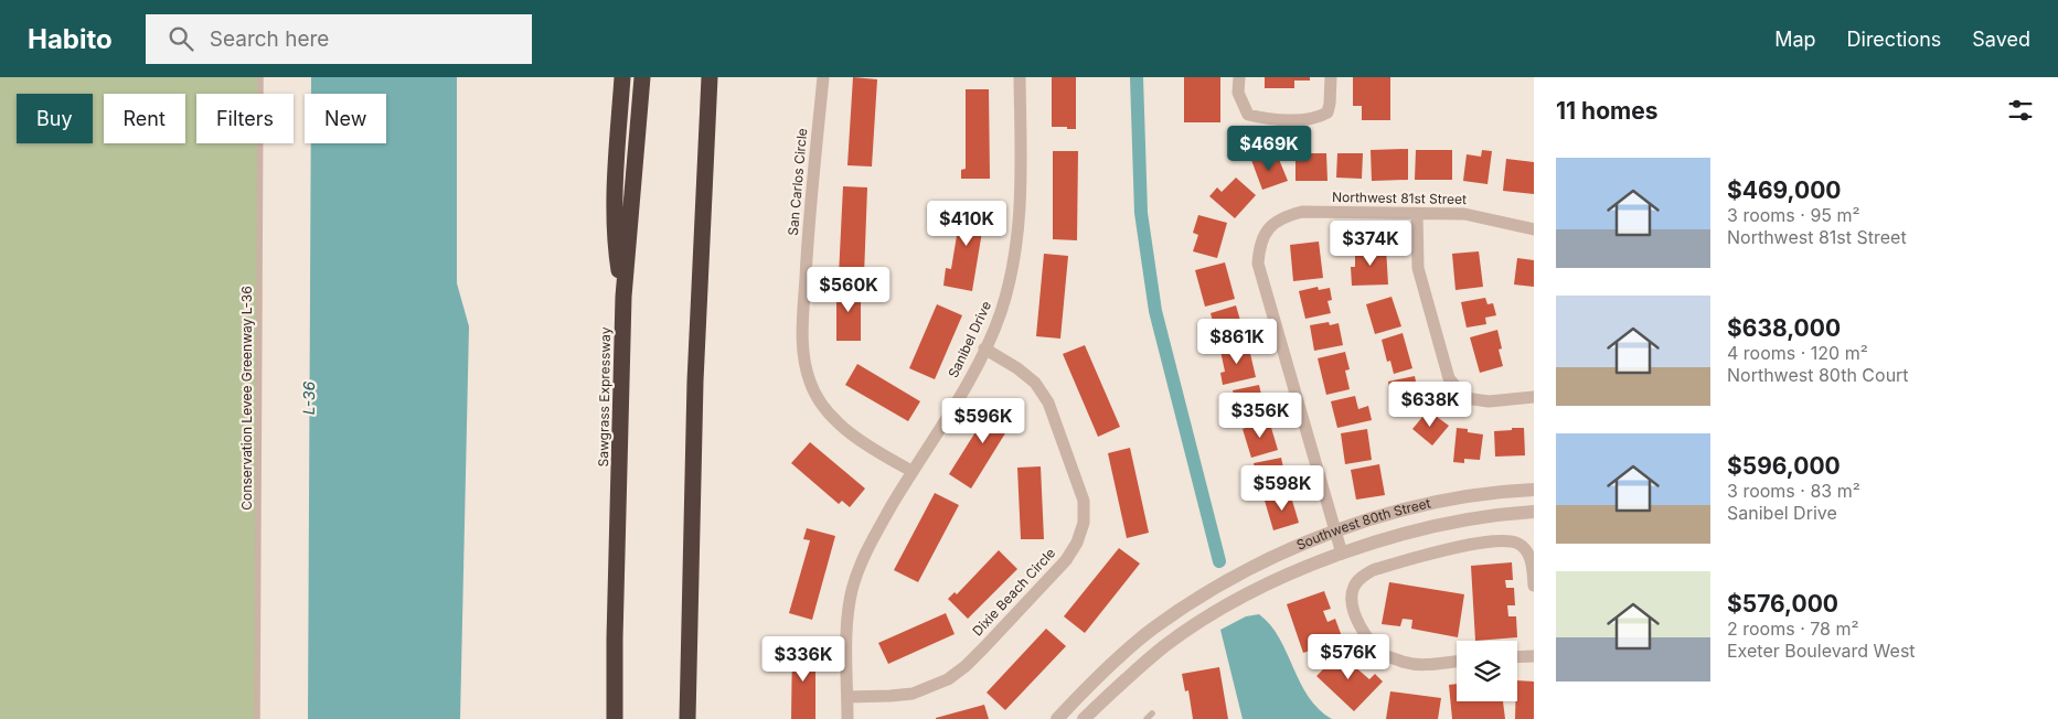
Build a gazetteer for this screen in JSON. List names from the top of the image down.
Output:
{
  "streets": {
    "highway": ["Sawgrass Expressway"],
    "street": [
      "San Carlos Circle",
      "Northwest 81st Street",
      "Sanibel Drive",
      "Southwest 80th Street",
      "Dixie Beach Circle"
    ],
    "lane": ["Conservation Levee Greenway L-36"]
  },
  "crossings": [
    ["San Carlos Circle", "Sanibel Drive"],
    ["Northwest 81st Street", "Southwest 80th Street"],
    ["Sanibel Drive", "Dixie Beach Circle"]
  ],
  "water": ["L-36"],
  "page": {
    "header": "Habito",
    "search": "Search here",
    "nav": ["Map", "Directions", "Saved"],
    "heading": "11 homes",
    "chip": [
      "Buy",
      "Rent",
      "Filters",
      "New"
    ],
    "price": [
      "$469K",
      "$410K",
      "$374K",
      "$560K",
      "$861K",
      "$638K",
      "$356K",
      "$596K",
      "$598K",
      "$576K",
      "$336K"
    ],
    "list": [
      {
        "name": "$469,000",
        "note": "3 rooms · 95 m² · Northwest 81st Street"
      },
      {
        "name": "$638,000",
        "note": "4 rooms · 120 m² · Northwest 80th Court"
      },
      {
        "name": "$596,000",
        "note": "3 rooms · 83 m² · Sanibel Drive"
      },
      {
        "name": "$576,000",
        "note": "2 rooms · 78 m² · Exeter Boulevard West"
      }
    ]
  }
}
